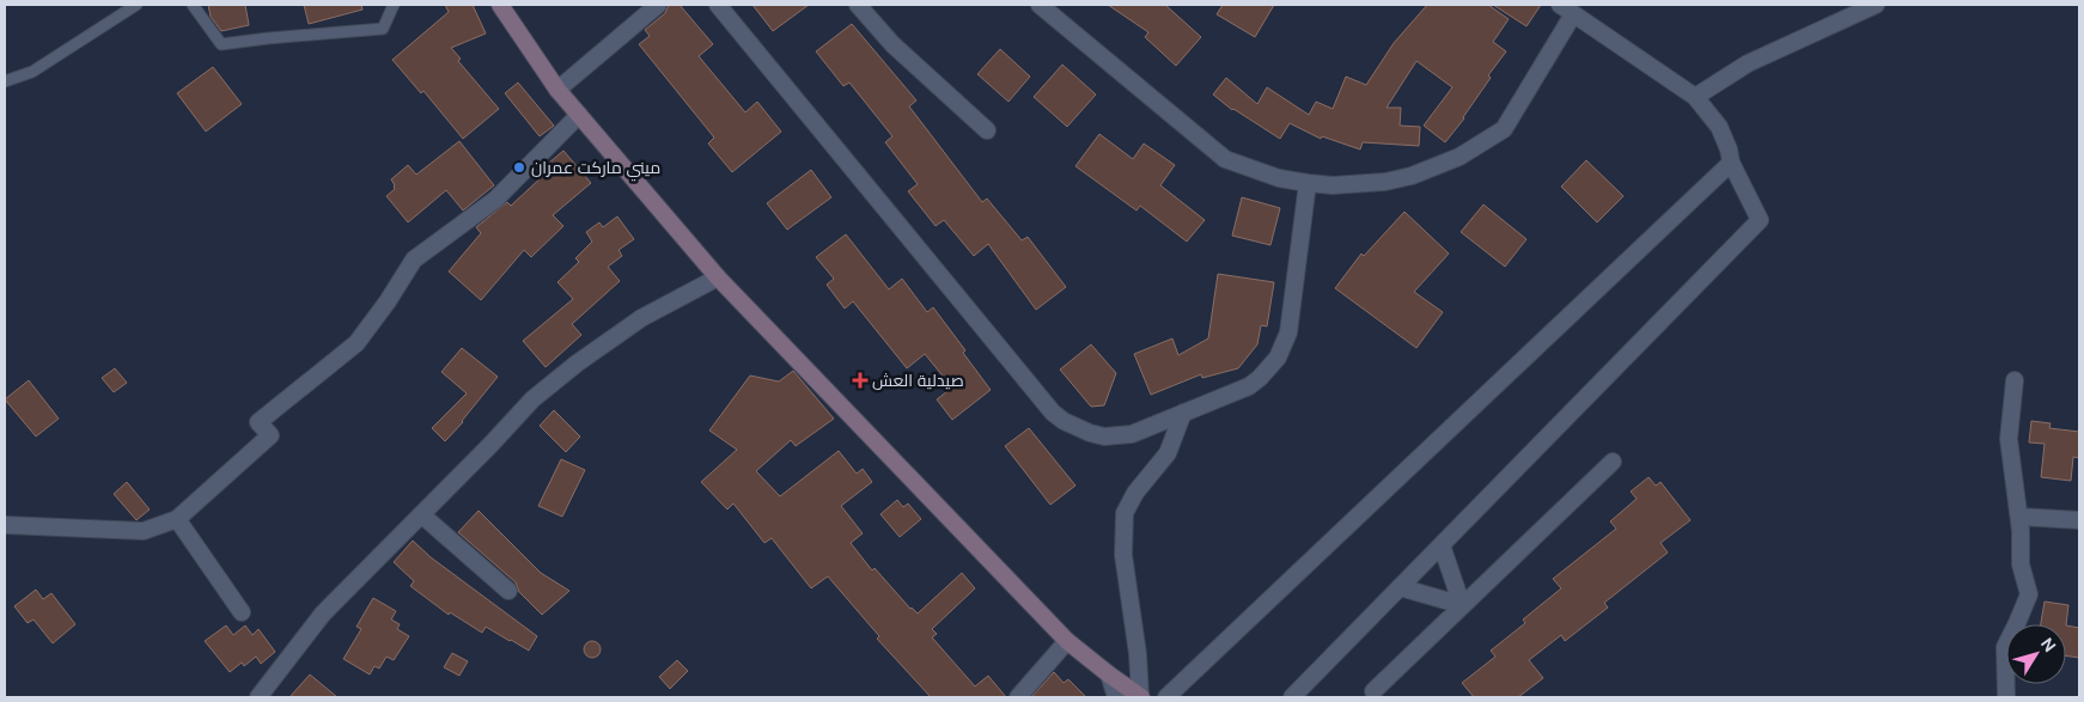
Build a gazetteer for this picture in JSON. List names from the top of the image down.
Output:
{
  "places": {
    "other": ["ميني ماركت عمران"],
    "health": ["صيدلية العش"]
  },
  "north": "top right"
}
